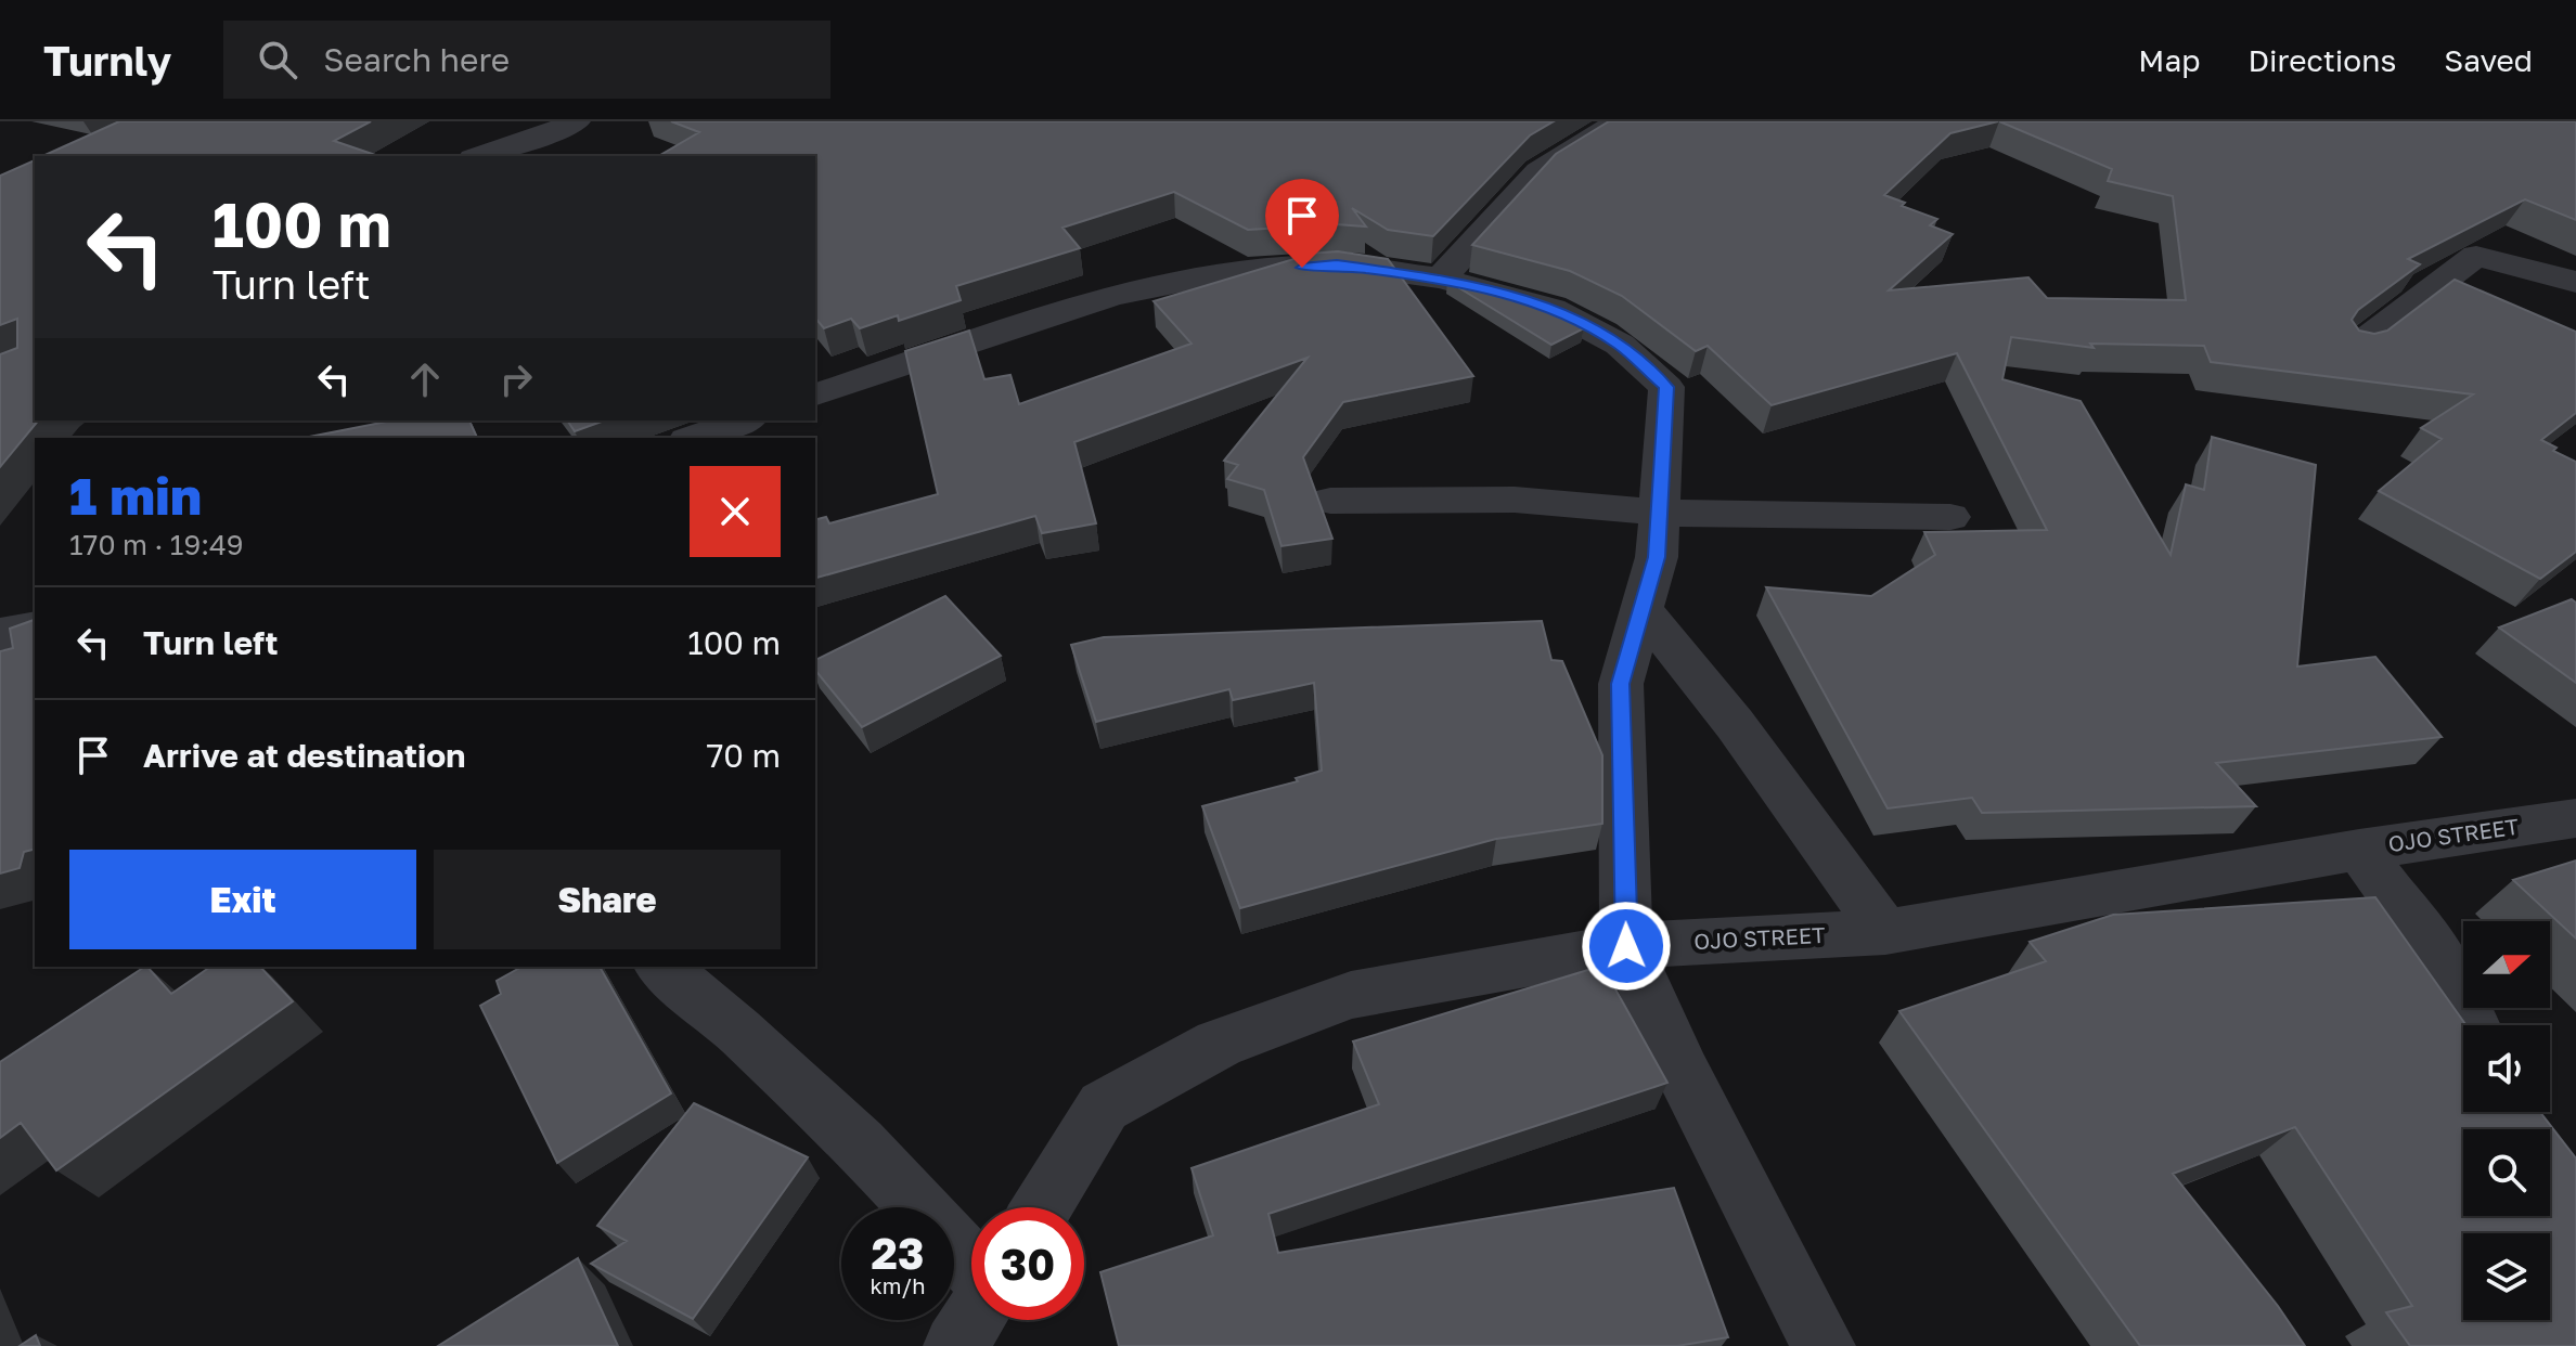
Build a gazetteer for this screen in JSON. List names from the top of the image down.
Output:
{
  "streets": {
    "street": ["OJO STREET"]
  },
  "north": "right",
  "page": {
    "header": "Turnly",
    "search": "Search here",
    "nav": ["Map", "Directions", "Saved"],
    "turn": ["100 m", "Turn left"],
    "heading": ["1 min", "170 m · 19:49"],
    "list": [
      {
        "name": "Turn left",
        "value": "100 m"
      },
      {
        "name": "Arrive at destination",
        "value": "70 m"
      }
    ],
    "buttons": ["Exit", "Share"],
    "speed": "23 km/h",
    "limit": "30"
  }
}
